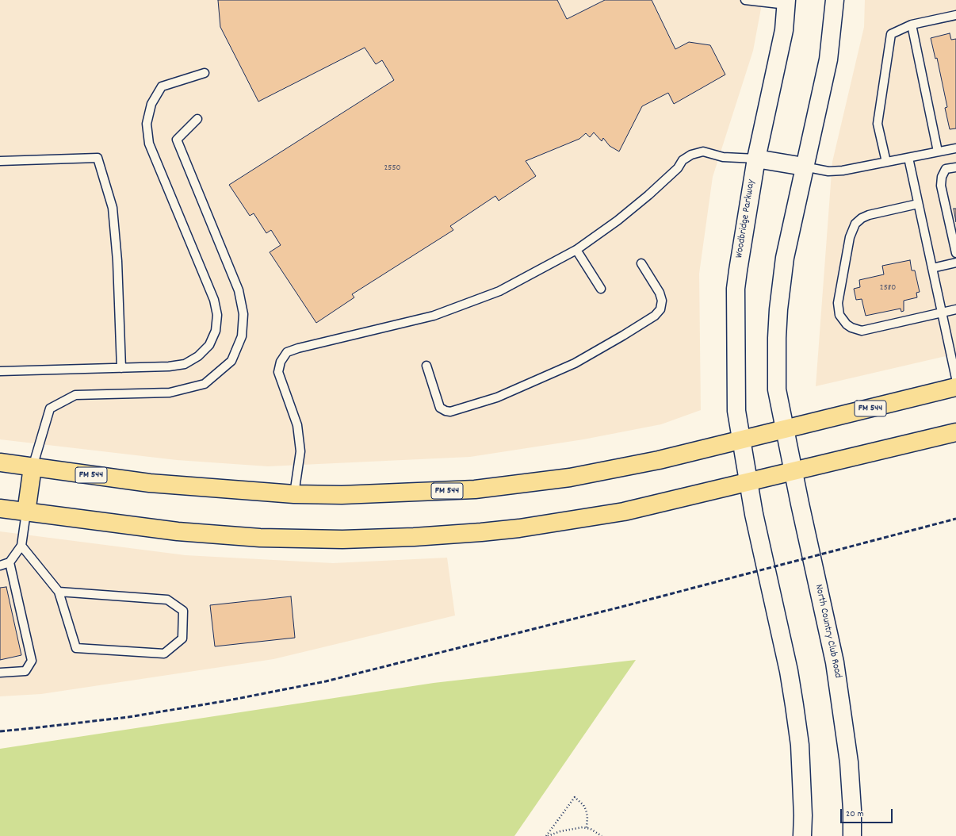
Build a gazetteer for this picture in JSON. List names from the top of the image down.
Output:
{
  "streets": {
    "main road": ["Woodbridge Parkway", "FM 544", "North Country Club Road"]
  },
  "crossings": [
    ["Woodbridge Parkway", "FM 544"],
    ["FM 544", "North Country Club Road"]
  ],
  "house_numbers": ["2550", "2580"],
  "scale_bar": "20 m"
}
